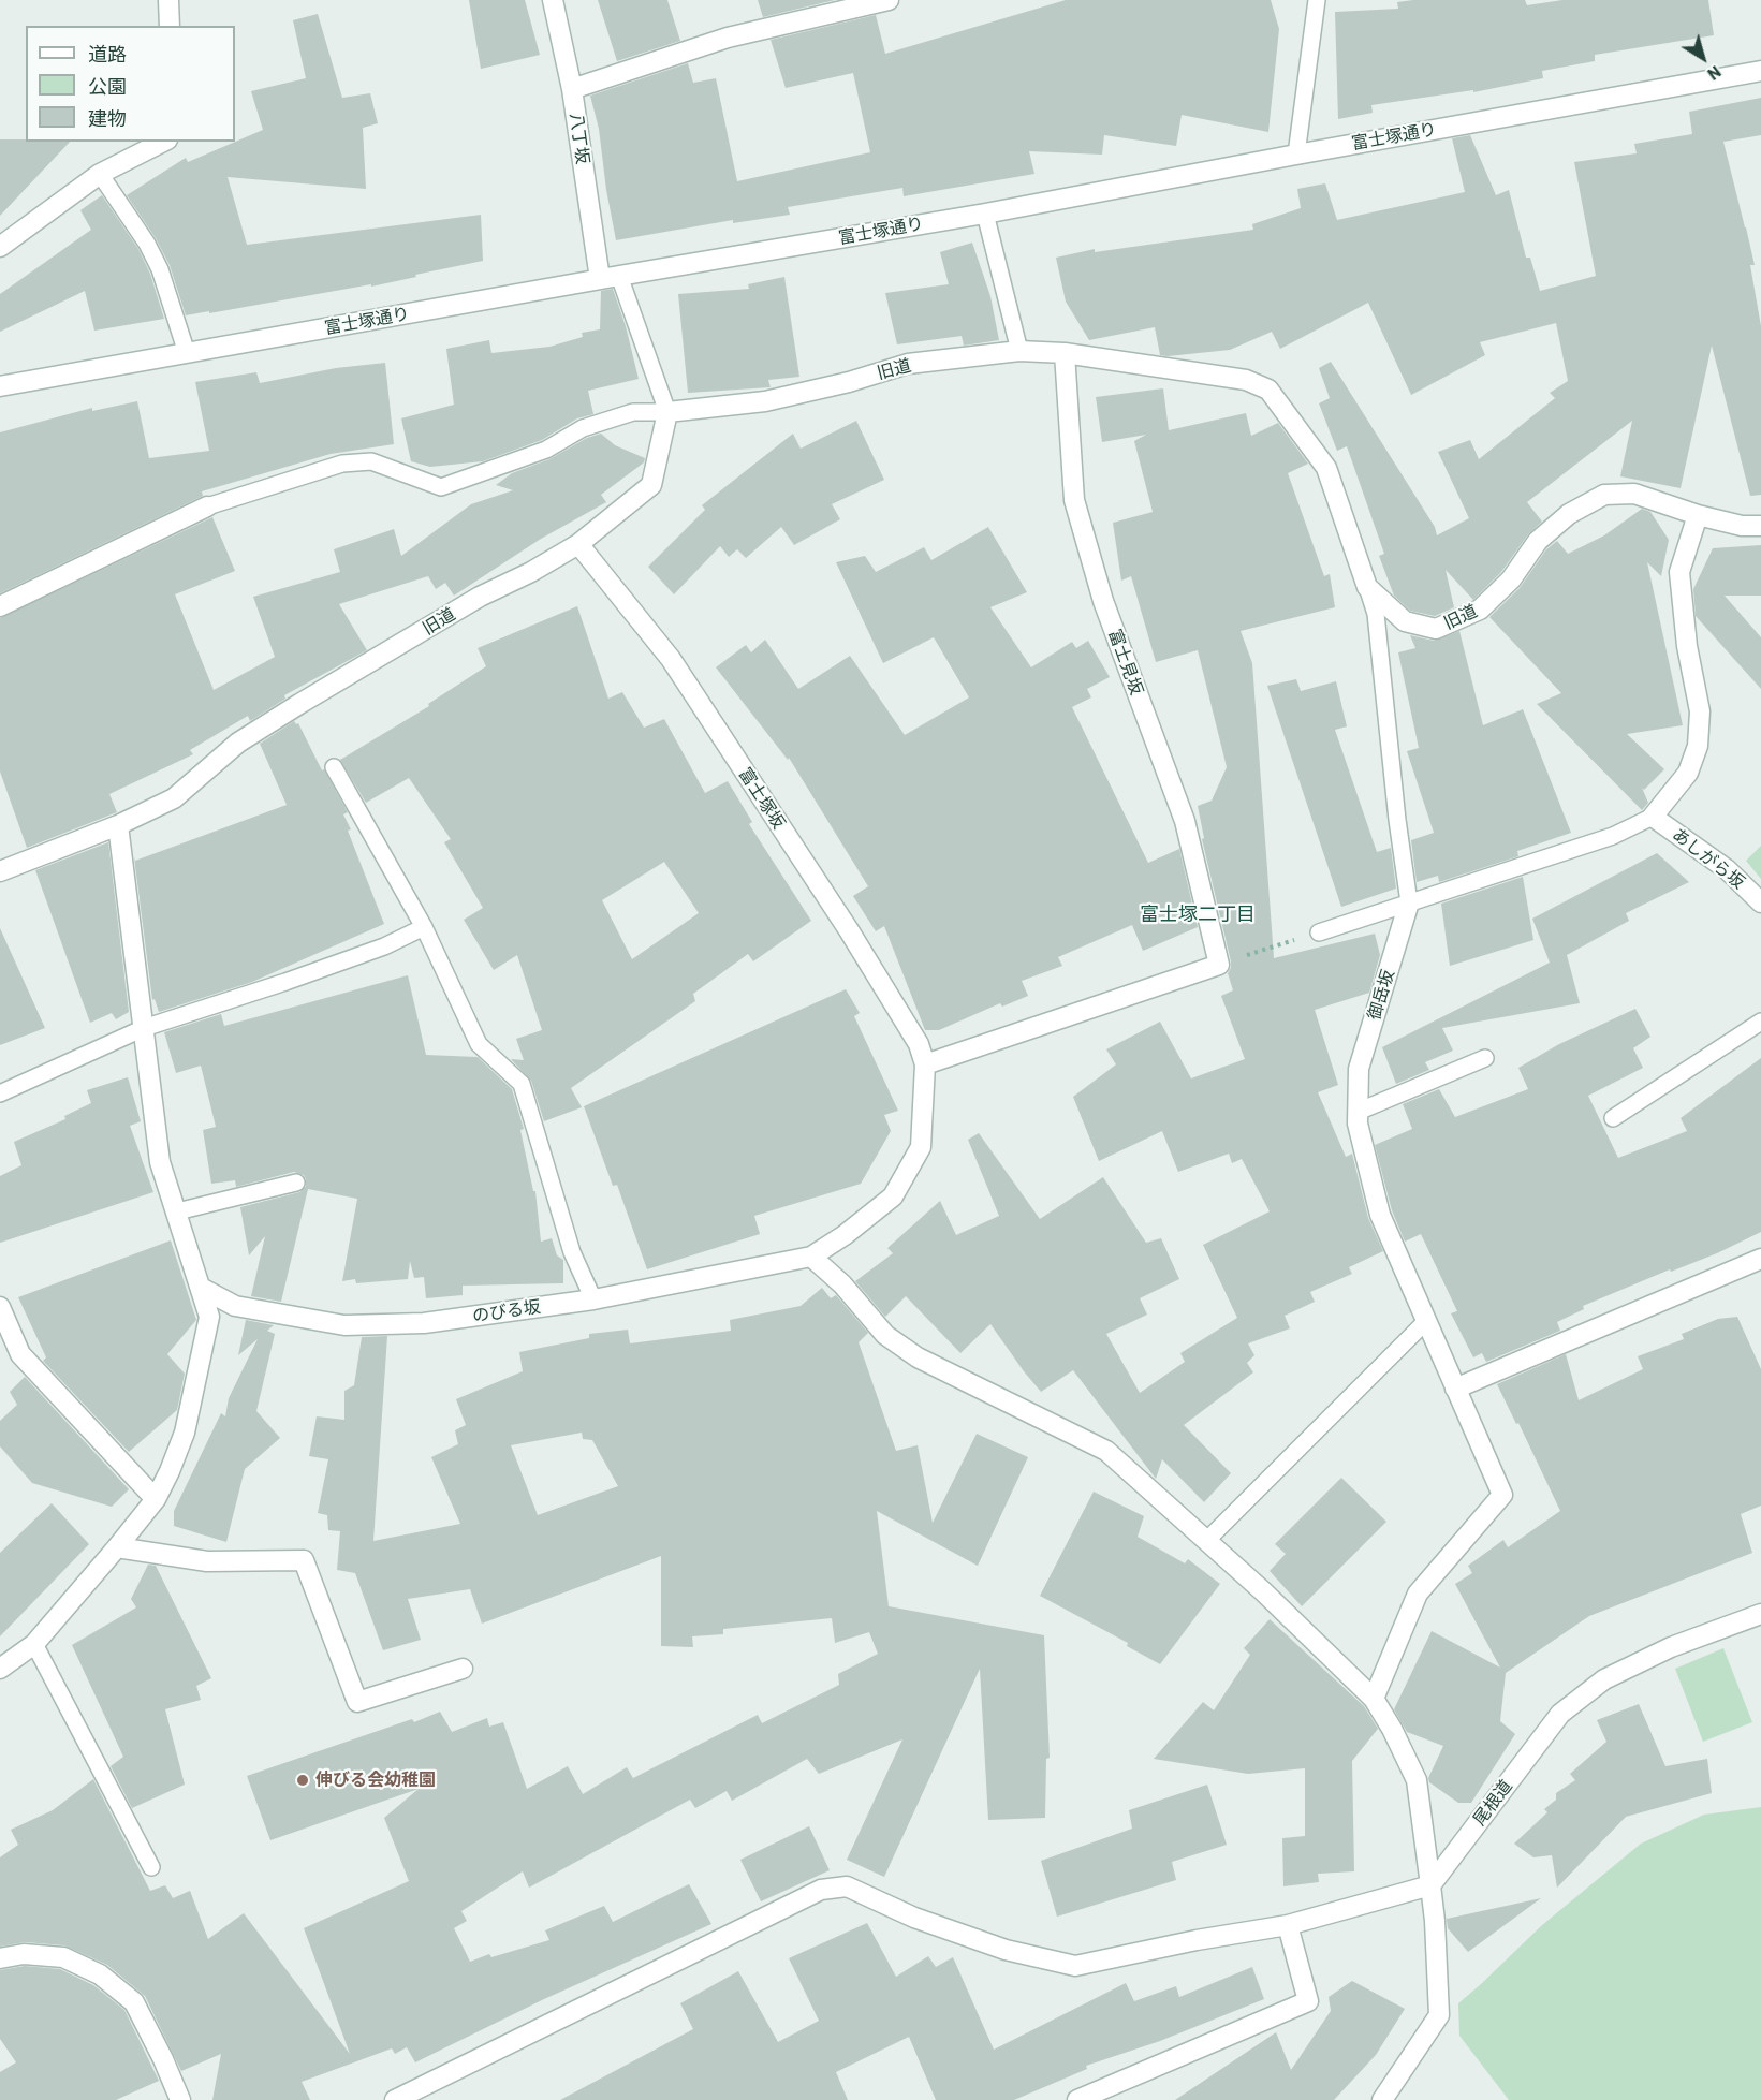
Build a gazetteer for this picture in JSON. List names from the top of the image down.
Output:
{
  "streets": {
    "street": [
      "富士塚通り",
      "八丁坂",
      "旧道",
      "富士見坂",
      "富士塚坂",
      "あしがら坂",
      "御岳坂",
      "のびる坂",
      "尾根道"
    ]
  },
  "crossings": [
    ["富士塚通り", "八丁坂"],
    ["旧道", "富士見坂"],
    ["旧道", "富士塚坂"],
    ["旧道", "御岳坂"]
  ],
  "districts": ["富士塚二丁目"],
  "places": ["伸びる会幼稚園"],
  "legend": ["道路", "公園", "建物"],
  "north": "bottom right"
}
